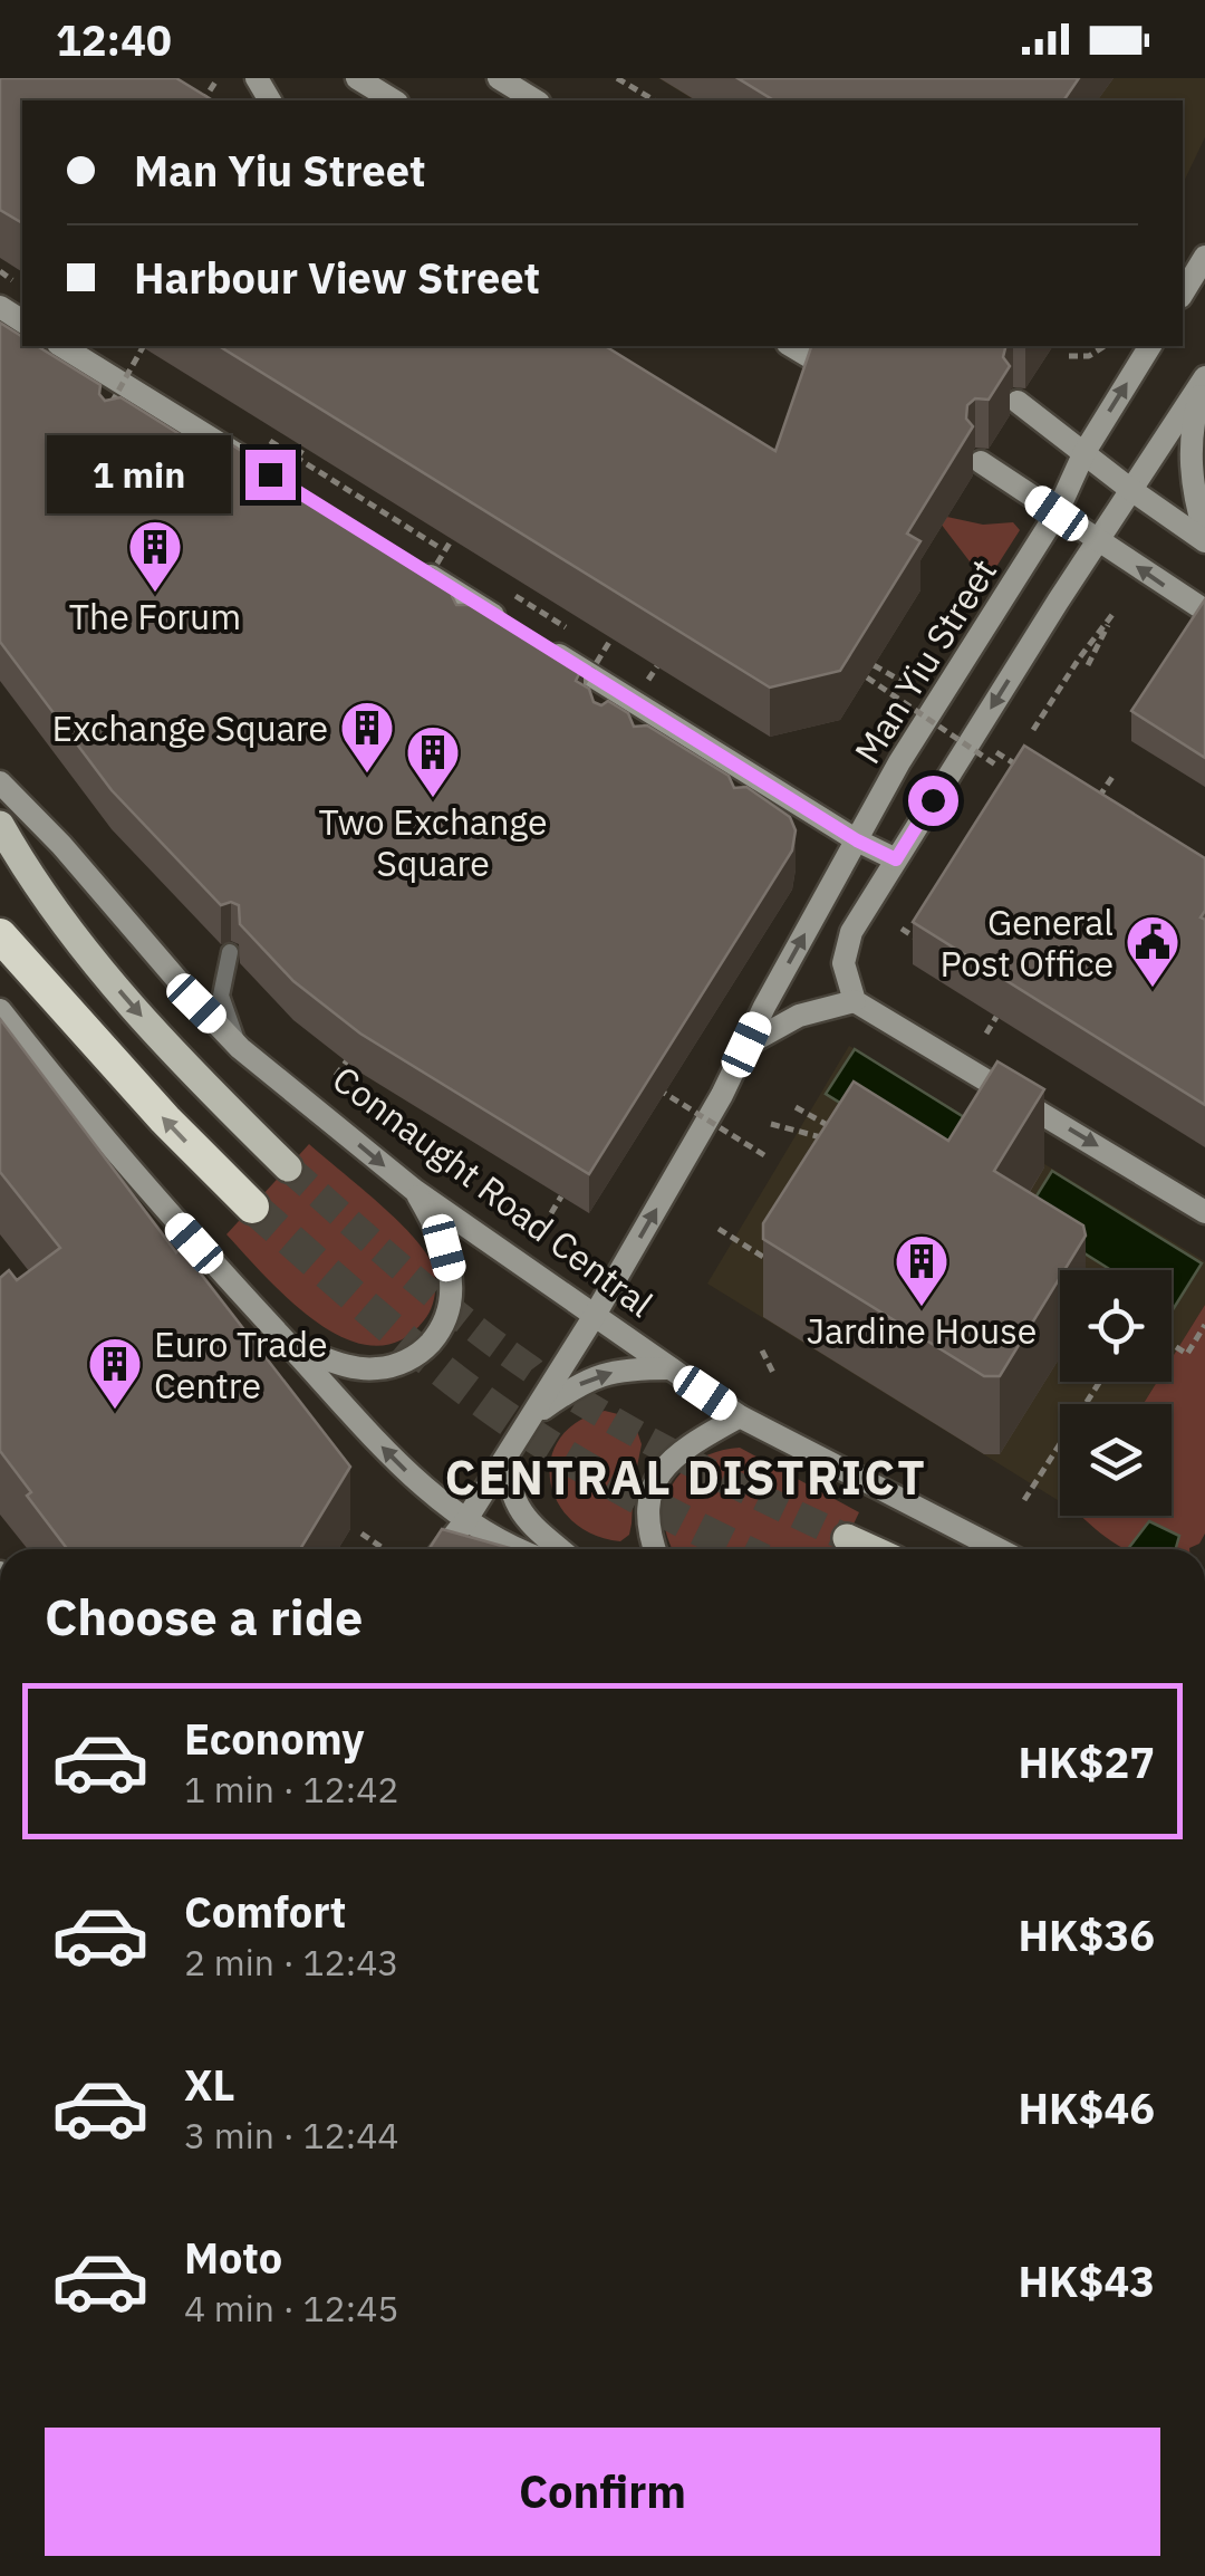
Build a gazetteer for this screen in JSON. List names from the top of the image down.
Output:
{
  "streets": {
    "main road": ["Man Yiu Street", "Connaught Road Central"]
  },
  "crossings": [
    ["Man Yiu Street", "Connaught Road Central"]
  ],
  "districts": ["CENTRAL DISTRICT"],
  "places": {
    "building": [
      "The Forum",
      "Exchange Square",
      "Two Exchange Square",
      "Jardine House",
      "Euro Trade Centre"
    ],
    "public building": ["General Post Office"]
  },
  "page": {
    "status": "12:40",
    "banner": ["Man Yiu Street", "Harbour View Street"],
    "bubble": "1 min",
    "heading": "Choose a ride",
    "list": [
      {
        "name": "Economy",
        "note": "1 min · 12:42",
        "value": "HK$27"
      },
      {
        "name": "Comfort",
        "note": "2 min · 12:43",
        "value": "HK$36"
      },
      {
        "name": "XL",
        "note": "3 min · 12:44",
        "value": "HK$46"
      },
      {
        "name": "Moto",
        "note": "4 min · 12:45",
        "value": "HK$43"
      }
    ],
    "buttons": "Confirm"
  }
}
